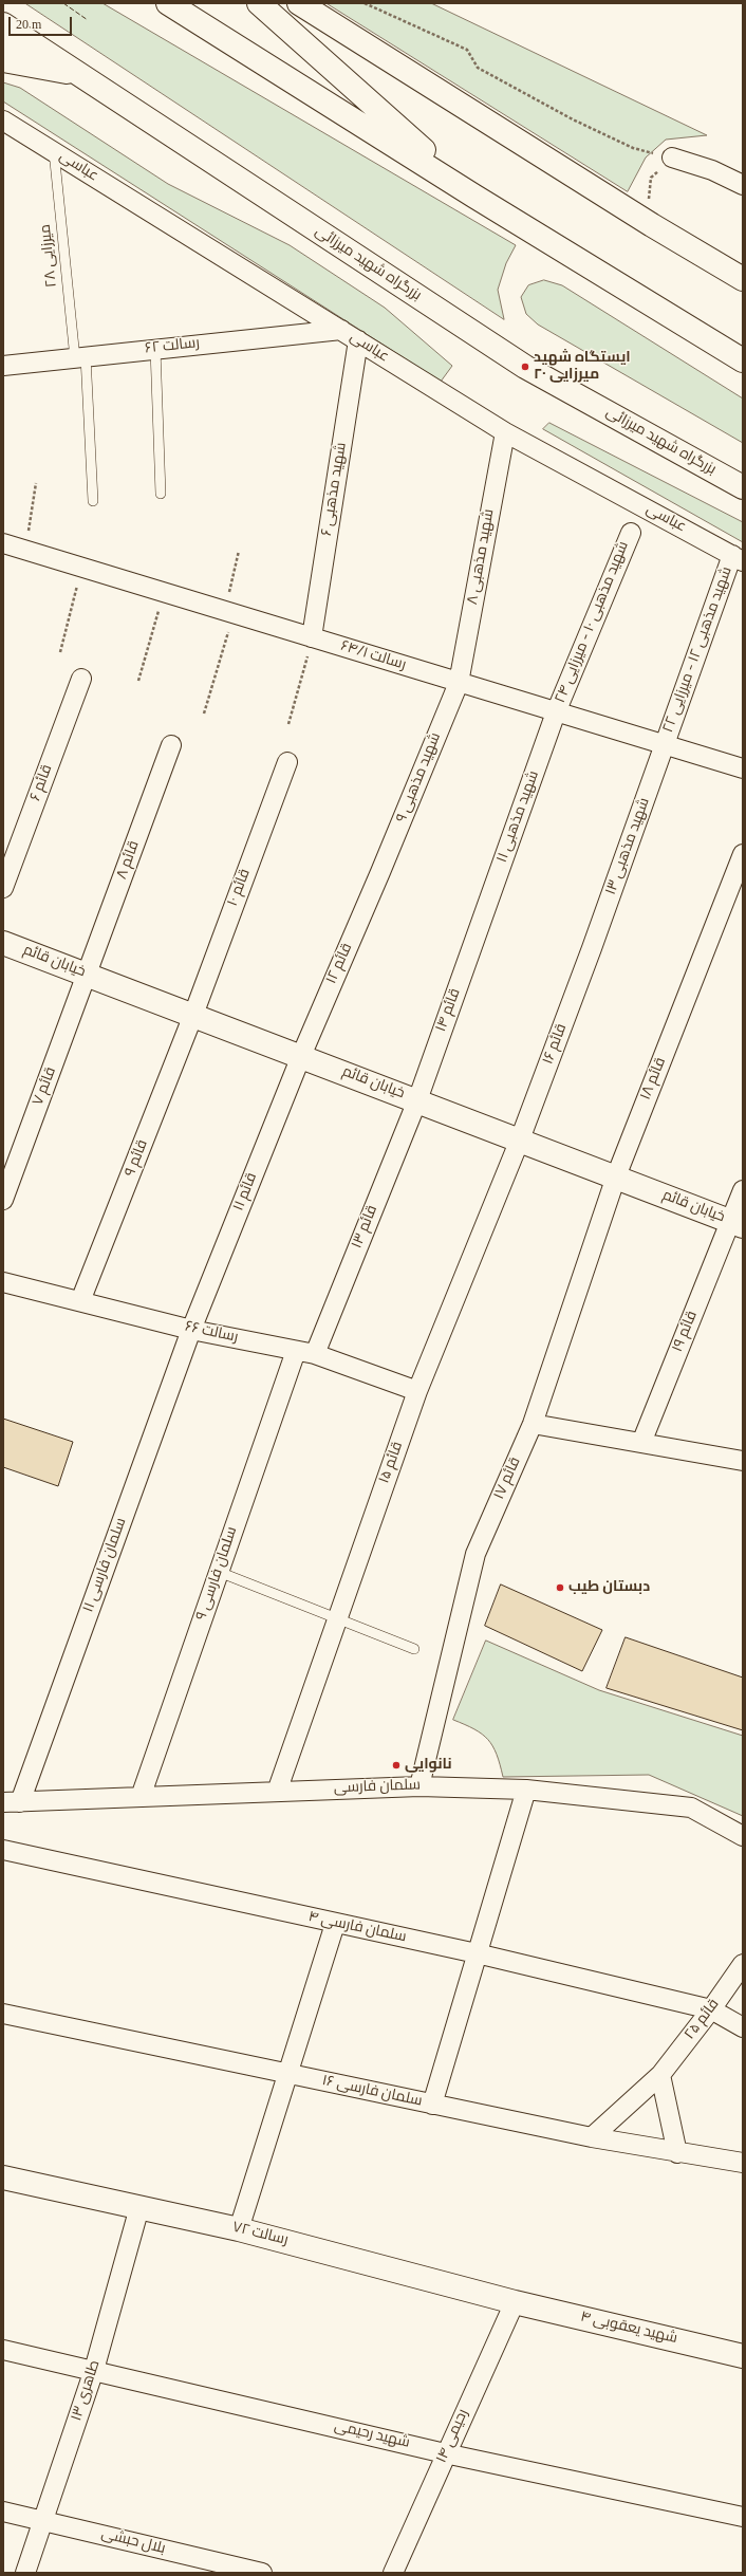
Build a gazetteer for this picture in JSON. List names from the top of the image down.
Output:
{
  "streets": {
    "main road": [
      "بزرگراه شهید میرزائی",
      "خیابان قائم",
      "رسالت ۷۲",
      "شهید یعقوبی ۴"
    ],
    "street": [
      "عباسی",
      "رسالت ۶۲",
      "شهید مذهبی ۶",
      "شهید مذهبی ۸",
      "شهید مذهبی ۱۰ - میرزایی ۲۴",
      "شهید مذهبی ۱۲ - میرزایی ۲۲",
      "رسالت ۶۴/۱",
      "شهید مذهبی ۹",
      "قائم ۶",
      "شهید مذهبی ۱۱",
      "شهید مذهبی ۱۳",
      "قائم ۸",
      "قائم ۱۰",
      "قائم ۱۲",
      "قائم ۱۴",
      "قائم ۱۶",
      "قائم ۱۸",
      "قائم ۷",
      "قائم ۹",
      "قائم ۱۱",
      "قائم ۱۳",
      "قائم ۱۹",
      "رسالت ۶۶",
      "قائم ۱۵",
      "قائم ۱۷",
      "سلمان فارسی ۱۱",
      "سلمان فارسی ۹",
      "سلمان فارسی",
      "سلمان فارسی ۴",
      "قائم ۲۵",
      "سلمان فارسی ۱۶",
      "طاهری ۱۳",
      "شهید رحیمی",
      "رحیمی ۱۴",
      "بلال حبشی"
    ],
    "lane": ["میرزایی ۲۸"]
  },
  "crossings": [
    ["عباسی", "میرزایی ۲۸"],
    ["عباسی", "رسالت ۶۲"],
    ["عباسی", "شهید مذهبی ۶"],
    ["عباسی", "شهید مذهبی ۸"],
    ["عباسی", "شهید مذهبی ۱۲ - میرزایی ۲۲"],
    ["میرزایی ۲۸", "رسالت ۶۲"],
    ["شهید مذهبی ۶", "رسالت ۶۴/۱"],
    ["شهید مذهبی ۸", "رسالت ۶۴/۱"],
    ["شهید مذهبی ۸", "شهید مذهبی ۹"],
    ["شهید مذهبی ۱۰ - میرزایی ۲۴", "رسالت ۶۴/۱"],
    ["شهید مذهبی ۱۰ - میرزایی ۲۴", "شهید مذهبی ۱۱"],
    ["شهید مذهبی ۱۲ - میرزایی ۲۲", "رسالت ۶۴/۱"],
    ["شهید مذهبی ۱۲ - میرزایی ۲۲", "شهید مذهبی ۱۳"],
    ["رسالت ۶۴/۱", "شهید مذهبی ۹"],
    ["رسالت ۶۴/۱", "شهید مذهبی ۱۱"],
    ["رسالت ۶۴/۱", "شهید مذهبی ۱۳"],
    ["شهید مذهبی ۹", "قائم ۱۲"],
    ["شهید مذهبی ۱۱", "قائم ۱۴"],
    ["شهید مذهبی ۱۳", "قائم ۱۶"],
    ["قائم ۸", "خیابان قائم"],
    ["قائم ۸", "قائم ۷"],
    ["قائم ۱۰", "خیابان قائم"],
    ["قائم ۱۰", "قائم ۹"],
    ["خیابان قائم", "قائم ۱۲"],
    ["خیابان قائم", "قائم ۱۴"],
    ["خیابان قائم", "قائم ۱۶"],
    ["خیابان قائم", "قائم ۱۸"],
    ["خیابان قائم", "قائم ۷"],
    ["خیابان قائم", "قائم ۹"],
    ["خیابان قائم", "قائم ۱۱"],
    ["خیابان قائم", "قائم ۱۳"],
    ["خیابان قائم", "قائم ۱۹"],
    ["خیابان قائم", "قائم ۱۵"],
    ["خیابان قائم", "قائم ۱۷"],
    ["قائم ۱۲", "قائم ۱۱"],
    ["قائم ۱۴", "قائم ۱۳"],
    ["قائم ۱۶", "قائم ۱۵"],
    ["قائم ۱۸", "قائم ۱۷"],
    ["قائم ۹", "رسالت ۶۶"],
    ["قائم ۱۱", "رسالت ۶۶"],
    ["قائم ۱۱", "سلمان فارسی ۱۱"],
    ["قائم ۱۳", "رسالت ۶۶"],
    ["رسالت ۶۶", "قائم ۱۵"],
    ["رسالت ۶۶", "سلمان فارسی ۱۱"],
    ["رسالت ۶۶", "سلمان فارسی ۹"],
    ["قائم ۱۵", "سلمان فارسی"],
    ["قائم ۱۷", "سلمان فارسی"],
    ["سلمان فارسی ۱۱", "سلمان فارسی"],
    ["سلمان فارسی ۹", "سلمان فارسی"],
    ["سلمان فارسی ۴", "قائم ۲۵"],
    ["قائم ۲۵", "سلمان فارسی ۱۶"],
    ["رسالت ۷۲", "شهید یعقوبی ۴"],
    ["رسالت ۷۲", "طاهری ۱۳"],
    ["رسالت ۷۲", "رحیمی ۱۴"],
    ["شهید یعقوبی ۴", "رحیمی ۱۴"],
    ["طاهری ۱۳", "شهید رحیمی"],
    ["طاهری ۱۳", "بلال حبشی"],
    ["شهید رحیمی", "رحیمی ۱۴"]
  ],
  "places": ["ایستگاه شهید میرزایی ۲۰", "دبستان طیب", "نانوایی"],
  "scale_bar": "20 m"
}
